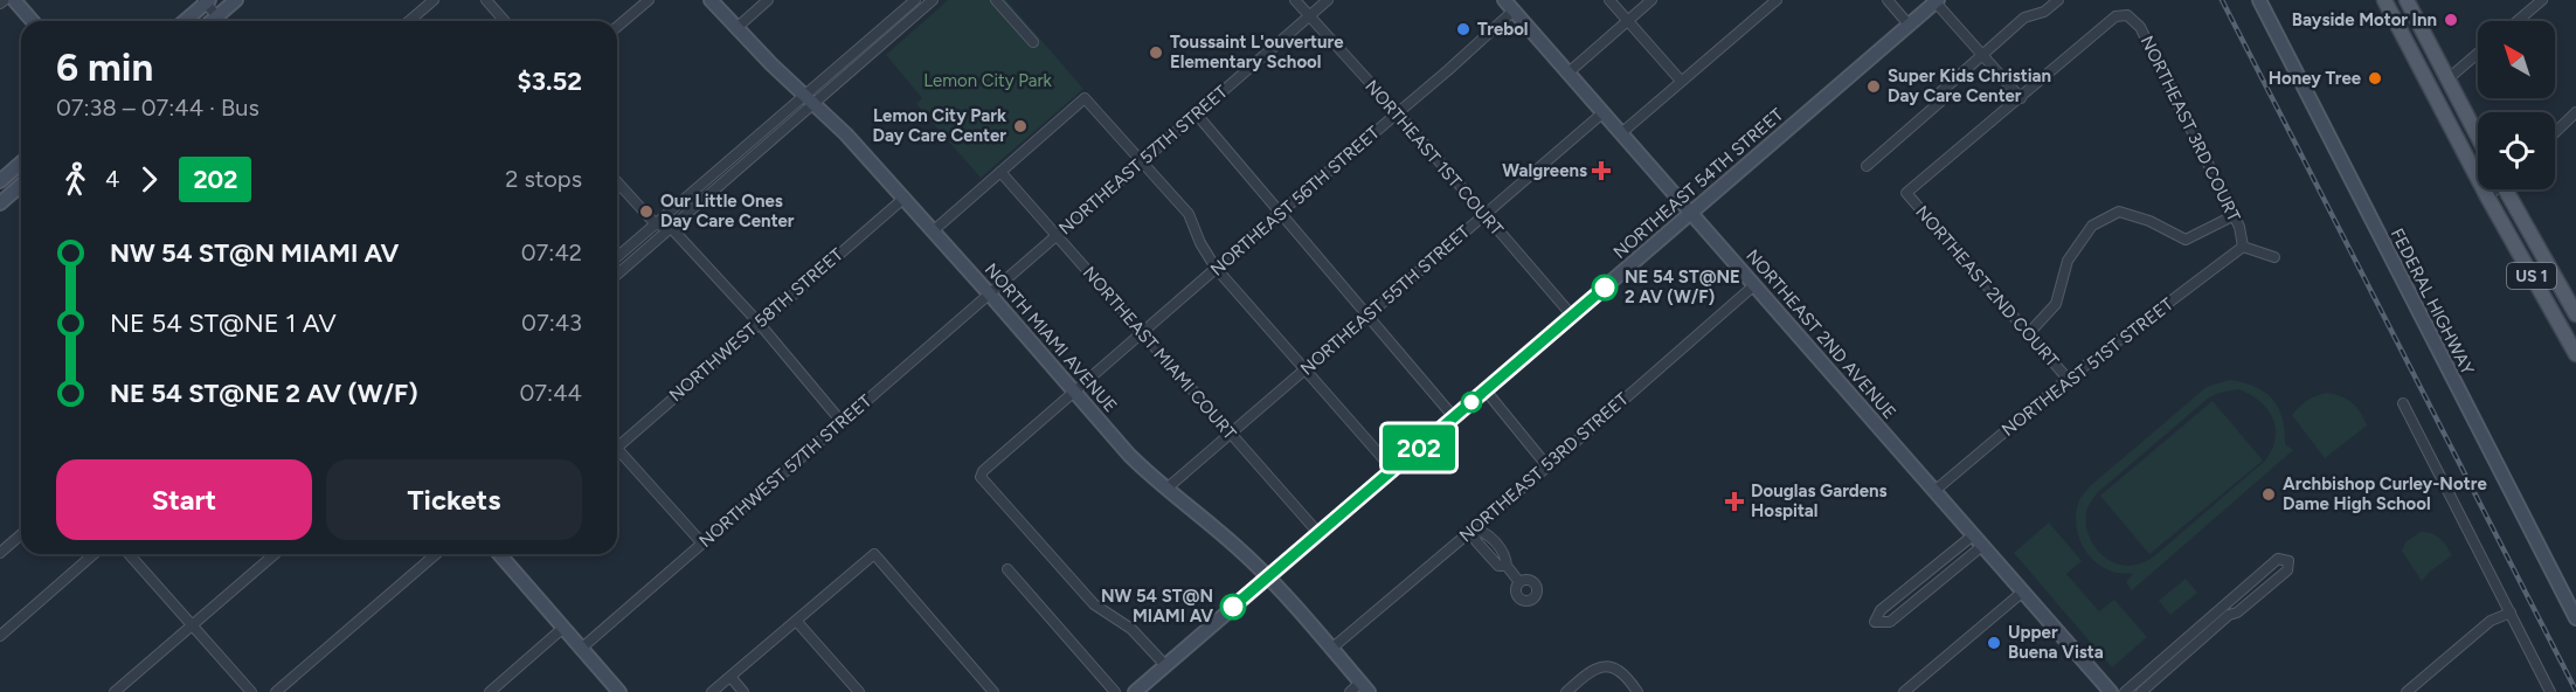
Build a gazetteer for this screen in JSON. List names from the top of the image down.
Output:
{
  "streets": {
    "main road": [
      "NORTHEAST 54TH STREET",
      "US 1",
      "FEDERAL HIGHWAY",
      "NORTHEAST 2ND AVENUE",
      "NORTH MIAMI AVENUE"
    ],
    "street": [
      "NORTHEAST 3RD COURT",
      "NORTHEAST 1ST COURT",
      "NORTHEAST 57TH STREET",
      "NORTHEAST 56TH STREET",
      "NORTHEAST 2ND COURT",
      "NORTHEAST 55TH STREET",
      "NORTHWEST 58TH STREET",
      "NORTHEAST MIAMI COURT",
      "NORTHEAST 51ST STREET",
      "NORTHEAST 53RD STREET",
      "NORTHWEST 57TH STREET"
    ]
  },
  "crossings": [
    ["NORTHEAST 3RD COURT", "NORTHEAST 2ND COURT"],
    ["NORTHEAST 3RD COURT", "NORTHEAST 51ST STREET"],
    ["NORTHEAST 1ST COURT", "NORTHEAST 57TH STREET"],
    ["NORTHEAST 1ST COURT", "NORTHEAST 54TH STREET"],
    ["NORTHEAST 1ST COURT", "NORTHEAST 56TH STREET"],
    ["NORTHEAST 1ST COURT", "NORTHEAST 55TH STREET"],
    ["NORTHEAST 57TH STREET", "NORTH MIAMI AVENUE"],
    ["NORTHEAST 57TH STREET", "NORTHEAST MIAMI COURT"],
    ["NORTHEAST 57TH STREET", "NORTHWEST 57TH STREET"],
    ["NORTHEAST 54TH STREET", "NORTHEAST 56TH STREET"],
    ["NORTHEAST 54TH STREET", "NORTHEAST 2ND AVENUE"],
    ["NORTHEAST 54TH STREET", "NORTH MIAMI AVENUE"],
    ["NORTHEAST 54TH STREET", "NORTHEAST MIAMI COURT"],
    ["NORTHEAST 56TH STREET", "NORTHEAST 2ND AVENUE"],
    ["NORTHEAST 56TH STREET", "NORTH MIAMI AVENUE"],
    ["NORTHEAST 56TH STREET", "NORTHEAST MIAMI COURT"],
    ["NORTHEAST 2ND COURT", "NORTHEAST 51ST STREET"],
    ["NORTHEAST 55TH STREET", "NORTHEAST 2ND AVENUE"],
    ["NORTHEAST 55TH STREET", "NORTH MIAMI AVENUE"],
    ["NORTHEAST 55TH STREET", "NORTHEAST MIAMI COURT"],
    ["NORTHWEST 58TH STREET", "NORTH MIAMI AVENUE"],
    ["NORTHEAST 2ND AVENUE", "NORTHEAST 51ST STREET"],
    ["NORTHEAST 2ND AVENUE", "NORTHEAST 53RD STREET"],
    ["NORTH MIAMI AVENUE", "NORTHEAST 53RD STREET"],
    ["NORTH MIAMI AVENUE", "NORTHWEST 57TH STREET"]
  ],
  "parks": ["Lemon City Park"],
  "places": {
    "other": [
      "Bayside Motor Inn",
      "Trebol",
      "Toussaint L'ouverture Elementary School",
      "Honey Tree",
      "Super Kids Christian Day Care Center",
      "Lemon City Park Day Care Center",
      "Our Little Ones Day Care Center",
      "NE 54 ST@NE 2 AV (W/F)",
      "Archbishop Curley-Notre Dame High School",
      "NW 54 ST@N MIAMI AV",
      "Upper Buena Vista"
    ],
    "health": ["Walgreens", "Douglas Gardens Hospital"]
  },
  "lines": ["bus line 202"],
  "north": "top left",
  "page": {
    "on_map": "202",
    "heading": ["6 min", "07:38 – 07:44 · Bus", "$3.52"],
    "legs": ["4", "202", "2 stops"],
    "list": [
      {
        "name": "NW 54 ST@N MIAMI AV",
        "value": "07:42"
      },
      {
        "name": "NE 54 ST@NE 1 AV",
        "value": "07:43"
      },
      {
        "name": "NE 54 ST@NE 2 AV (W/F)",
        "value": "07:44"
      }
    ],
    "buttons": ["Start", "Tickets"]
  }
}
